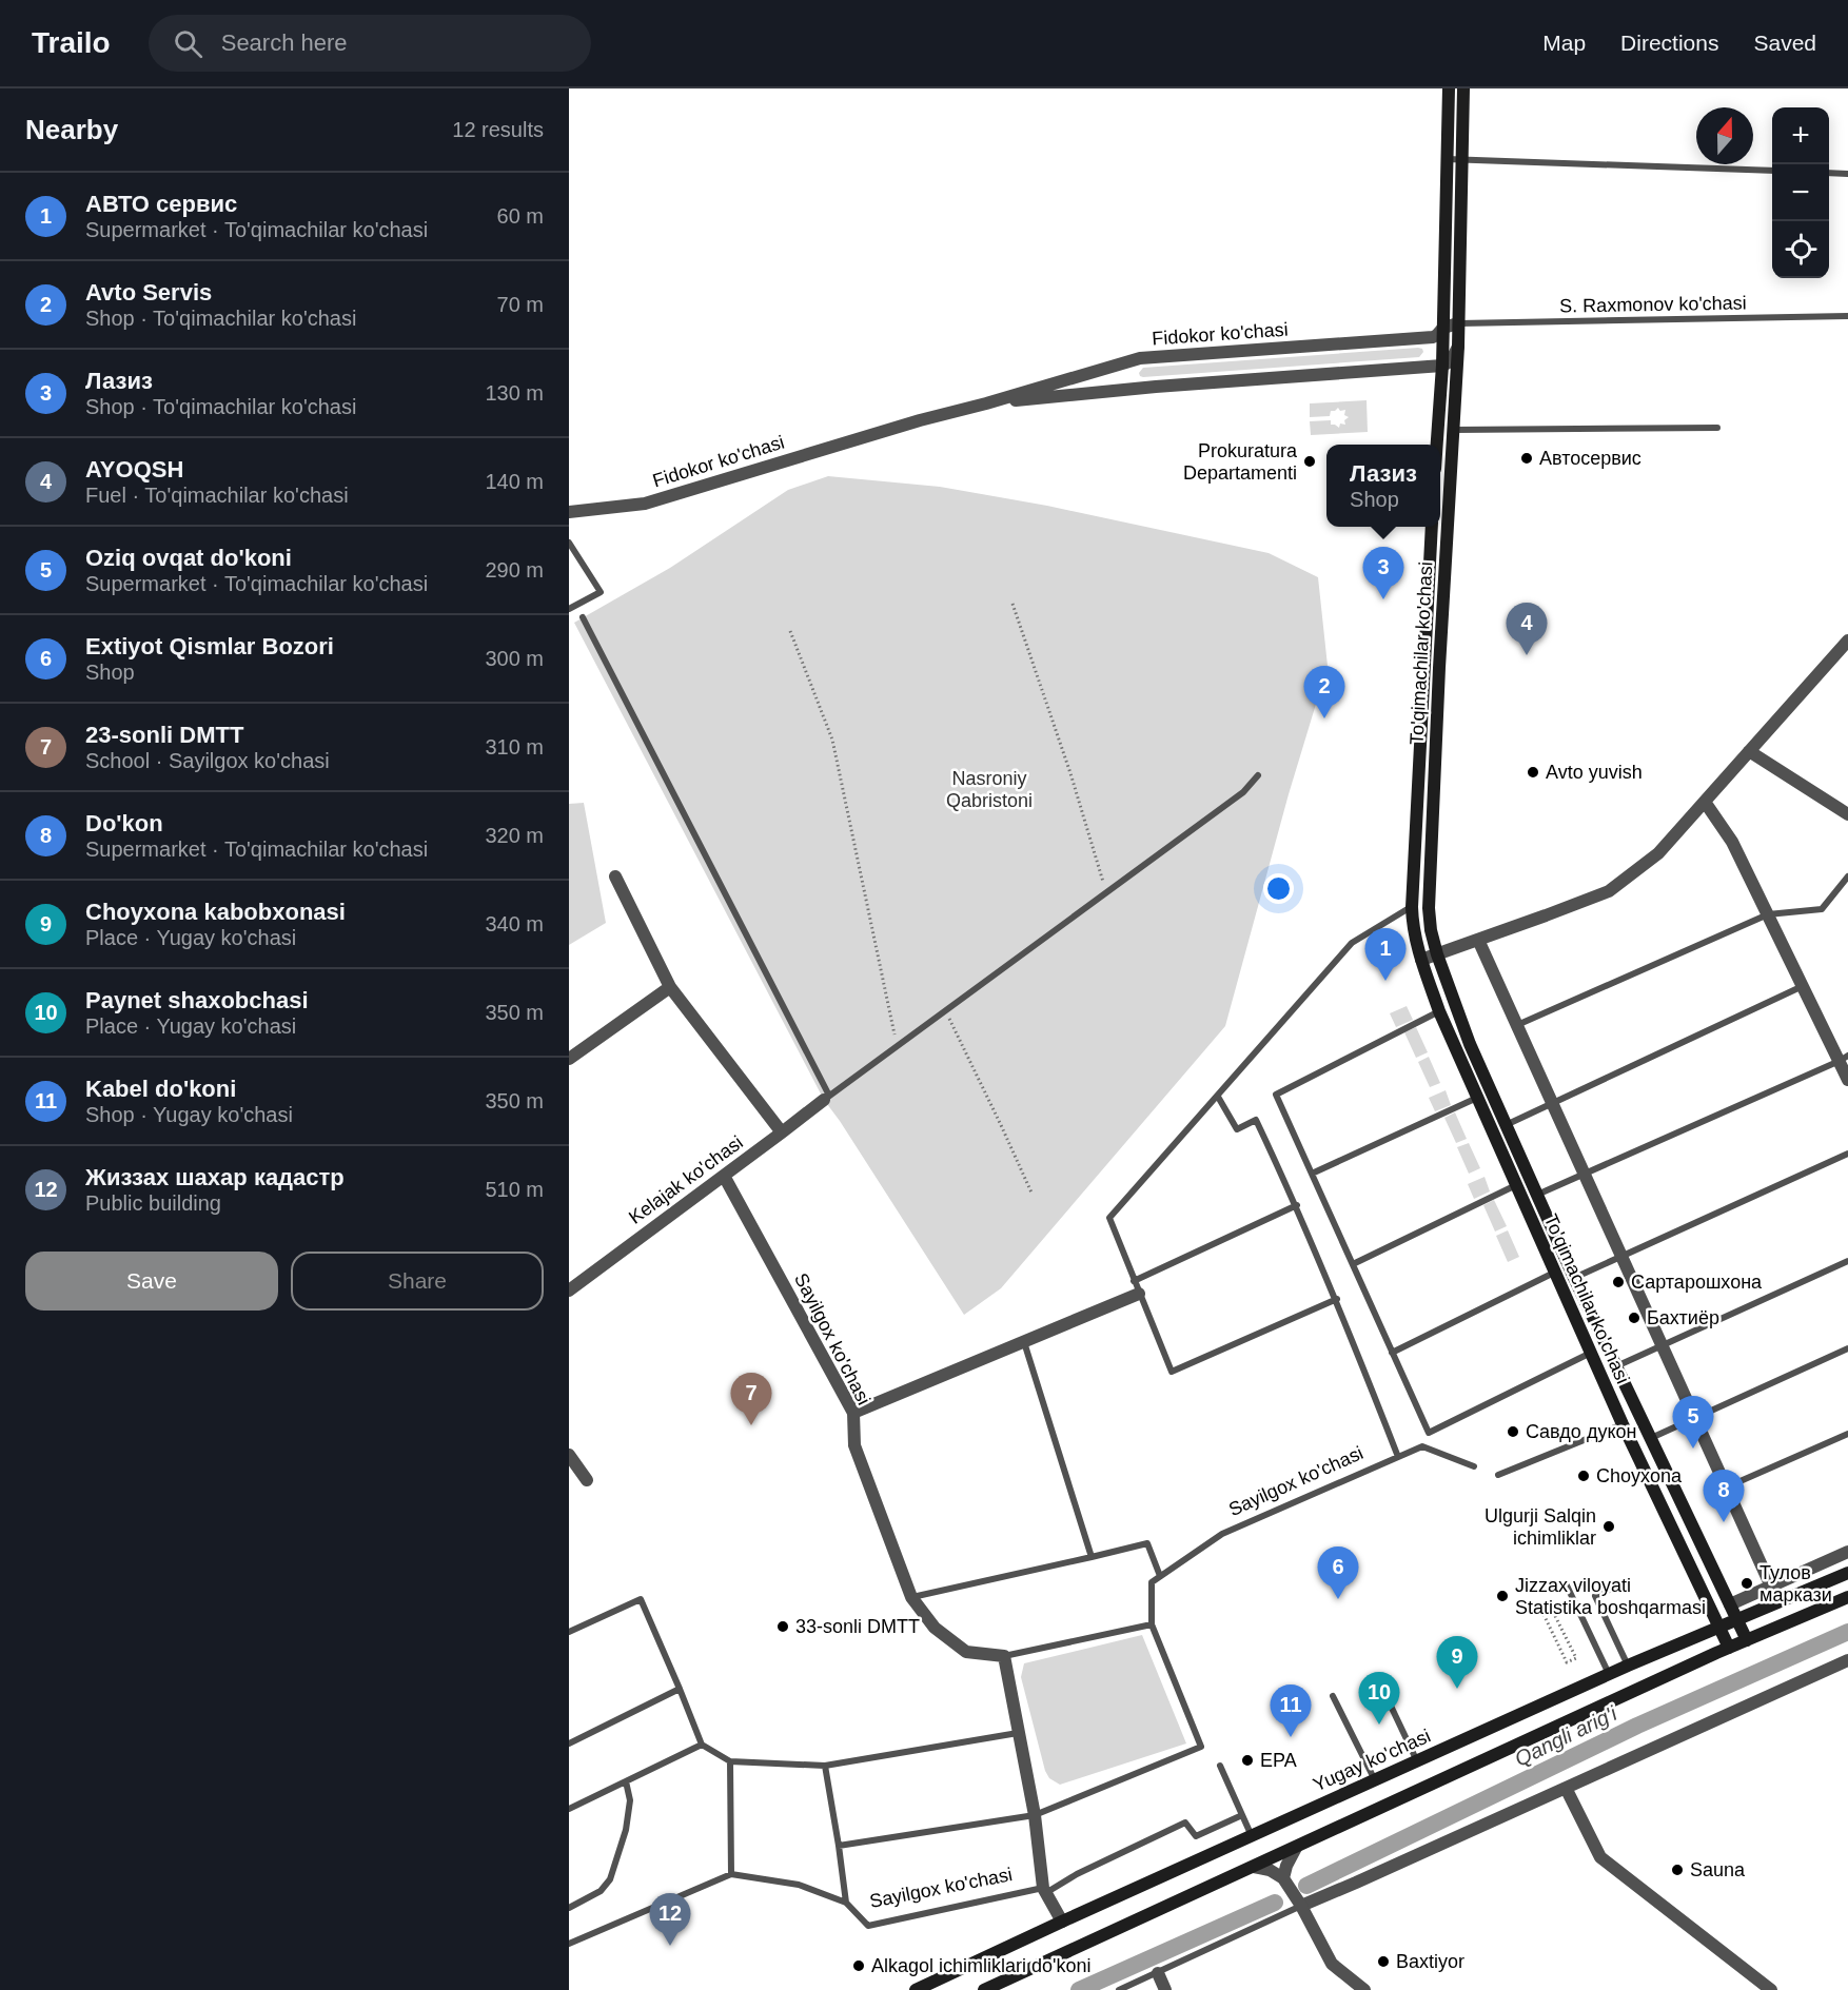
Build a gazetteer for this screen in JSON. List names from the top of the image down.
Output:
{
  "streets": {
    "main road": ["To'qimachilar ko'chasi", "Yugay ko'chasi"],
    "street": ["Fidokor ko'chasi", "Kelajak ko'chasi", "Sayilgox ko'chasi"],
    "lane": ["S. Raxmonov ko'chasi"]
  },
  "crossings": [
    ["S. Raxmonov ko'chasi", "Fidokor ko'chasi"],
    ["S. Raxmonov ko'chasi", "To'qimachilar ko'chasi"],
    ["Fidokor ko'chasi", "To'qimachilar ko'chasi"],
    ["To'qimachilar ko'chasi", "Yugay ko'chasi"],
    ["Kelajak ko'chasi", "Sayilgox ko'chasi"]
  ],
  "water": ["Qangli arig'i"],
  "parks": ["Nasroniy Qabristoni"],
  "places": [
    "Автосервис",
    "Prokuratura Departamenti",
    "Avto yuvish",
    "Сартарошхона",
    "Бахтиёр",
    "Cавдо дукон",
    "Choyxona",
    "Ulgurji Salqin ichimliklar",
    "Тулов маркази",
    "Jizzax viloyati Statistika boshqarmasi",
    "33-sonli DMTT",
    "EPA",
    "Sauna",
    "Baxtiyor",
    "Alkagol ichimliklari do'koni"
  ],
  "north": "top",
  "page": {
    "header": "Trailo",
    "search": "Search here",
    "nav": ["Map", "Directions", "Saved"],
    "heading": ["Nearby", "12 results"],
    "map_buttons": ["+", "−"],
    "list": [
      {
        "mark": "1",
        "name": "АВТО сервис",
        "note": "Supermarket · To'qimachilar ko'chasi",
        "value": "60 m"
      },
      {
        "mark": "2",
        "name": "Avto Servis",
        "note": "Shop · To'qimachilar ko'chasi",
        "value": "70 m"
      },
      {
        "mark": "3",
        "name": "Лазиз",
        "note": "Shop · To'qimachilar ko'chasi",
        "value": "130 m"
      },
      {
        "mark": "4",
        "name": "AYOQSH",
        "note": "Fuel · To'qimachilar ko'chasi",
        "value": "140 m"
      },
      {
        "mark": "5",
        "name": "Oziq ovqat do'koni",
        "note": "Supermarket · To'qimachilar ko'chasi",
        "value": "290 m"
      },
      {
        "mark": "6",
        "name": "Extiyot Qismlar Bozori",
        "note": "Shop",
        "value": "300 m"
      },
      {
        "mark": "7",
        "name": "23-sonli DMTT",
        "note": "School · Sayilgox ko'chasi",
        "value": "310 m"
      },
      {
        "mark": "8",
        "name": "Do'kon",
        "note": "Supermarket · To'qimachilar ko'chasi",
        "value": "320 m"
      },
      {
        "mark": "9",
        "name": "Choyxona kabobxonasi",
        "note": "Place · Yugay ko'chasi",
        "value": "340 m"
      },
      {
        "mark": "10",
        "name": "Paynet shaxobchasi",
        "note": "Place · Yugay ko'chasi",
        "value": "350 m"
      },
      {
        "mark": "11",
        "name": "Kabel do'koni",
        "note": "Shop · Yugay ko'chasi",
        "value": "350 m"
      },
      {
        "mark": "12",
        "name": "Жиззах шахар кадастр",
        "note": "Public building",
        "value": "510 m"
      }
    ],
    "popup": ["Лазиз", "Shop"],
    "pins": [
      "3",
      "4",
      "2",
      "1",
      "7",
      "5",
      "8",
      "6",
      "9",
      "10",
      "11",
      "12"
    ],
    "buttons": ["Save", "Share"]
  }
}
